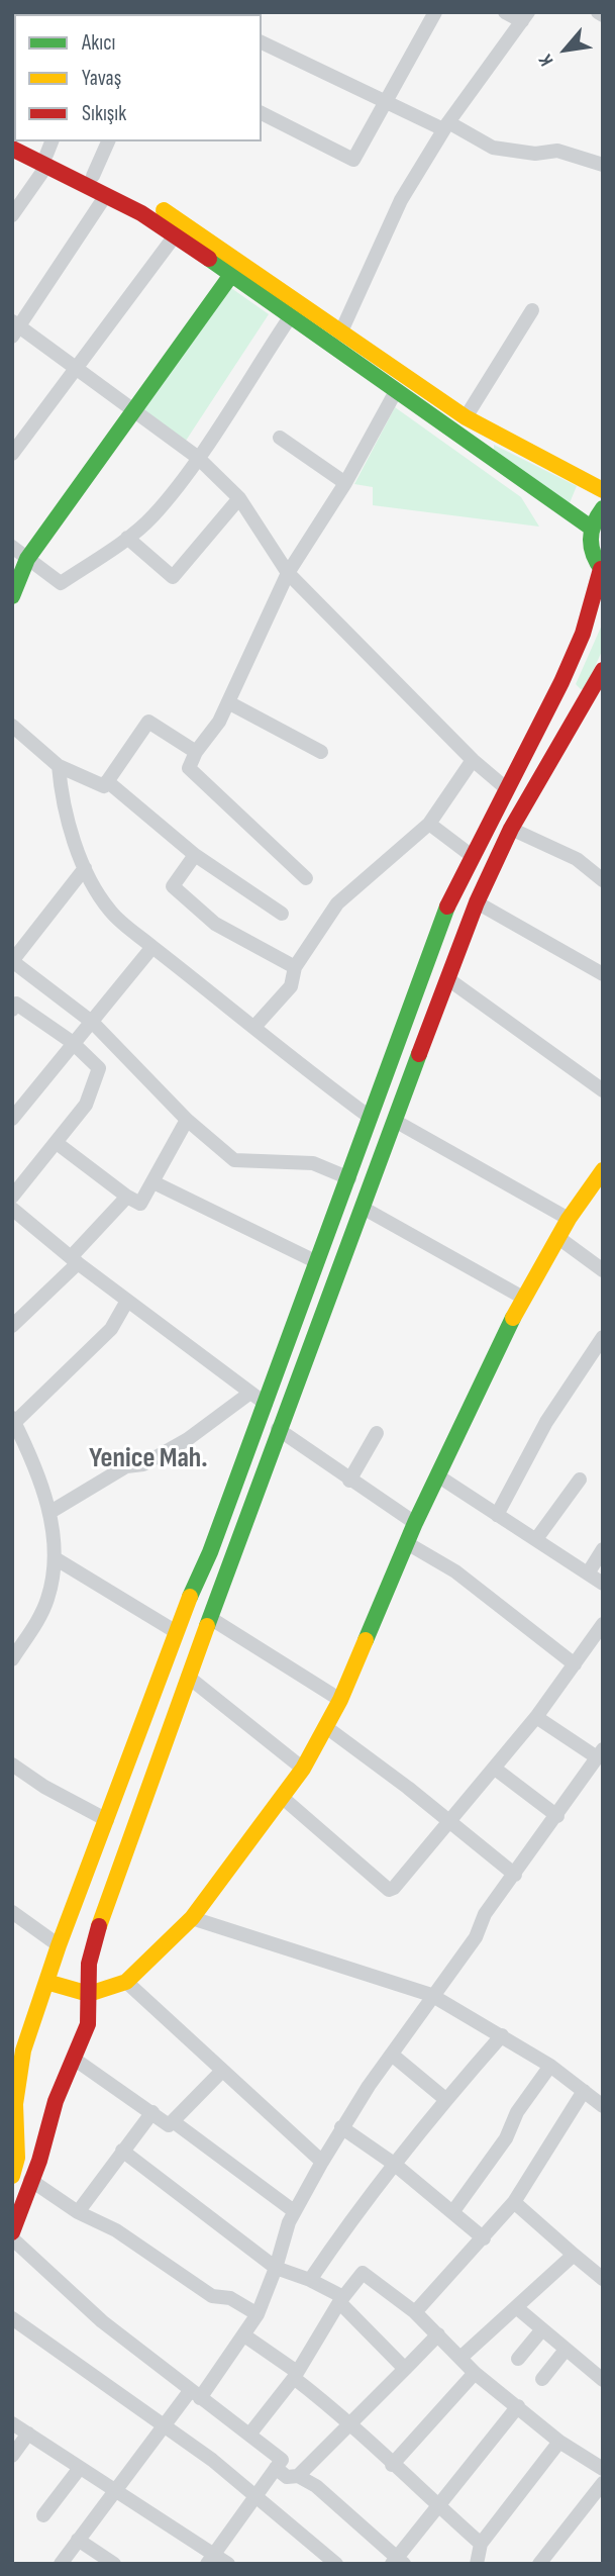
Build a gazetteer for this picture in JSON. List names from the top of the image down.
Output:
{
  "districts": ["Yenice Mah."],
  "legend": ["Akıcı", "Yavaş", "Sıkışık"],
  "north": "bottom left"
}
